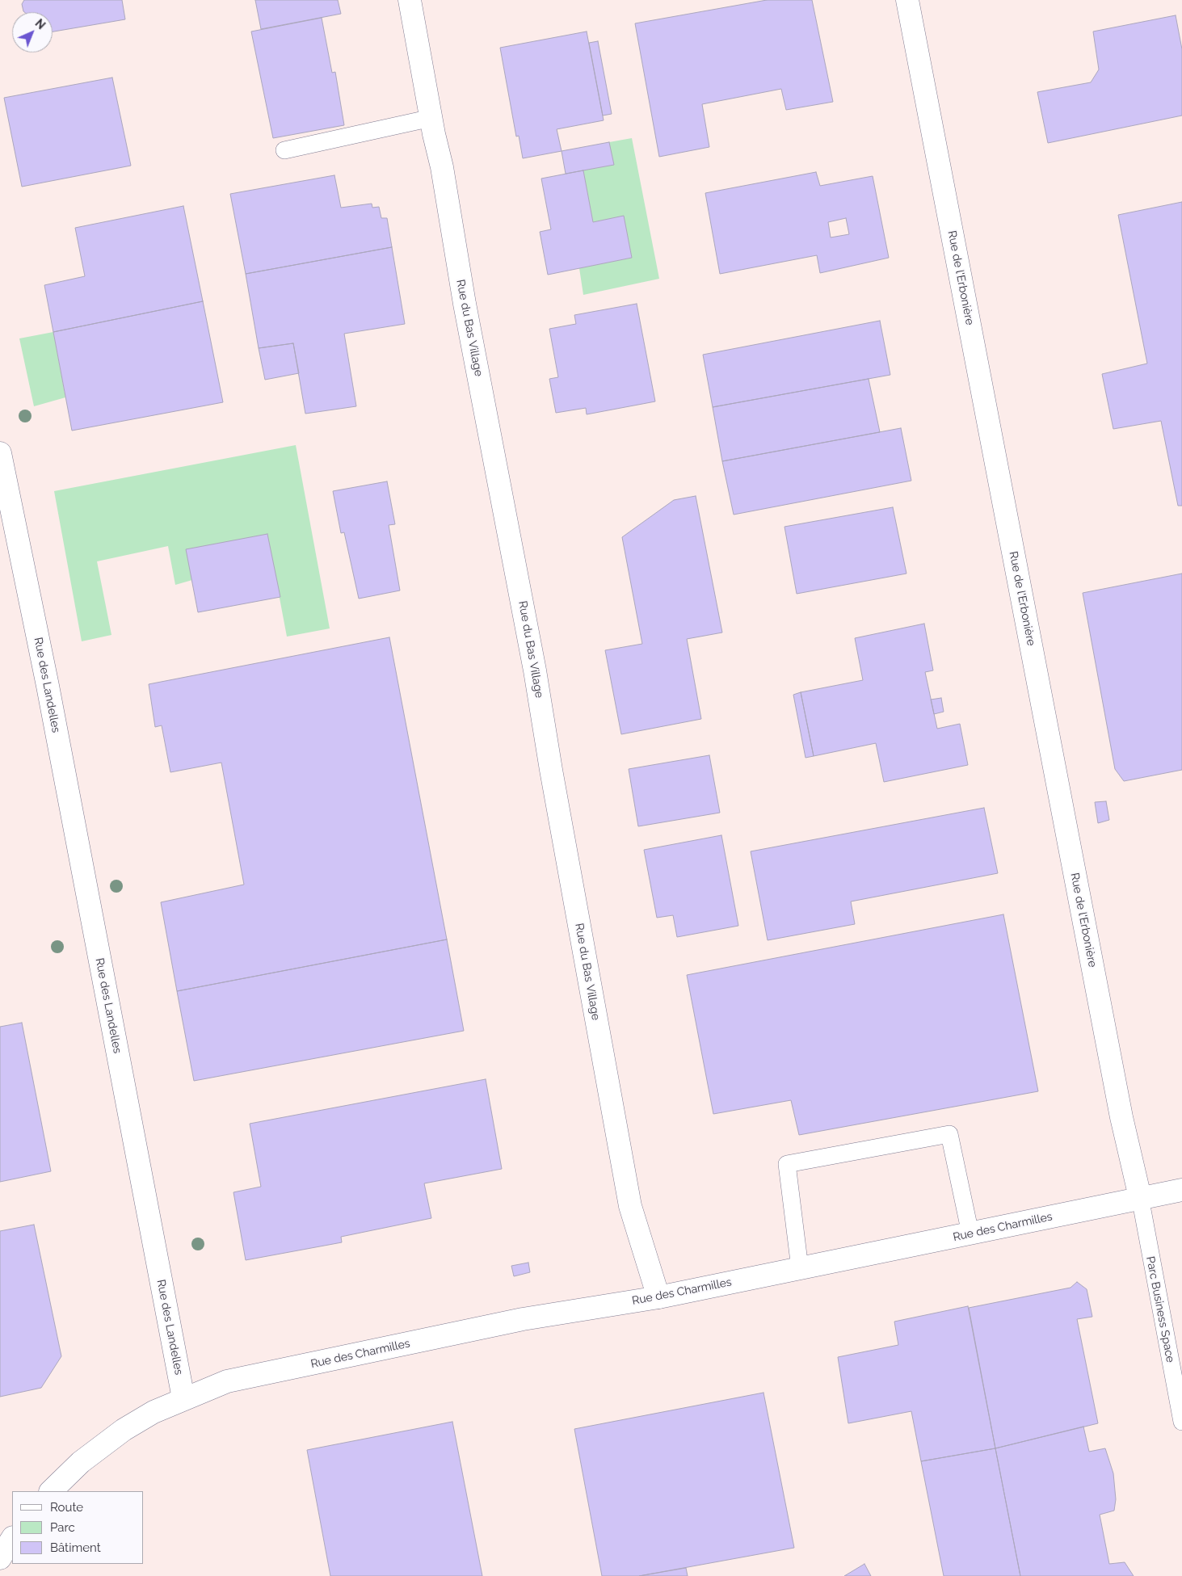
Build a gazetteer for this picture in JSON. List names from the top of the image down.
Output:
{
  "streets": {
    "street": [
      "Rue de l'Erbonière",
      "Rue du Bas Village",
      "Rue des Landelles",
      "Rue des Charmilles"
    ],
    "lane": ["Parc Business Space"]
  },
  "crossings": [
    ["Rue de l'Erbonière", "Rue des Charmilles"],
    ["Rue de l'Erbonière", "Parc Business Space"],
    ["Rue du Bas Village", "Rue des Charmilles"],
    ["Rue des Landelles", "Rue des Charmilles"],
    ["Rue des Charmilles", "Parc Business Space"]
  ],
  "legend": ["Route", "Parc", "Bâtiment"],
  "north": "top right"
}
